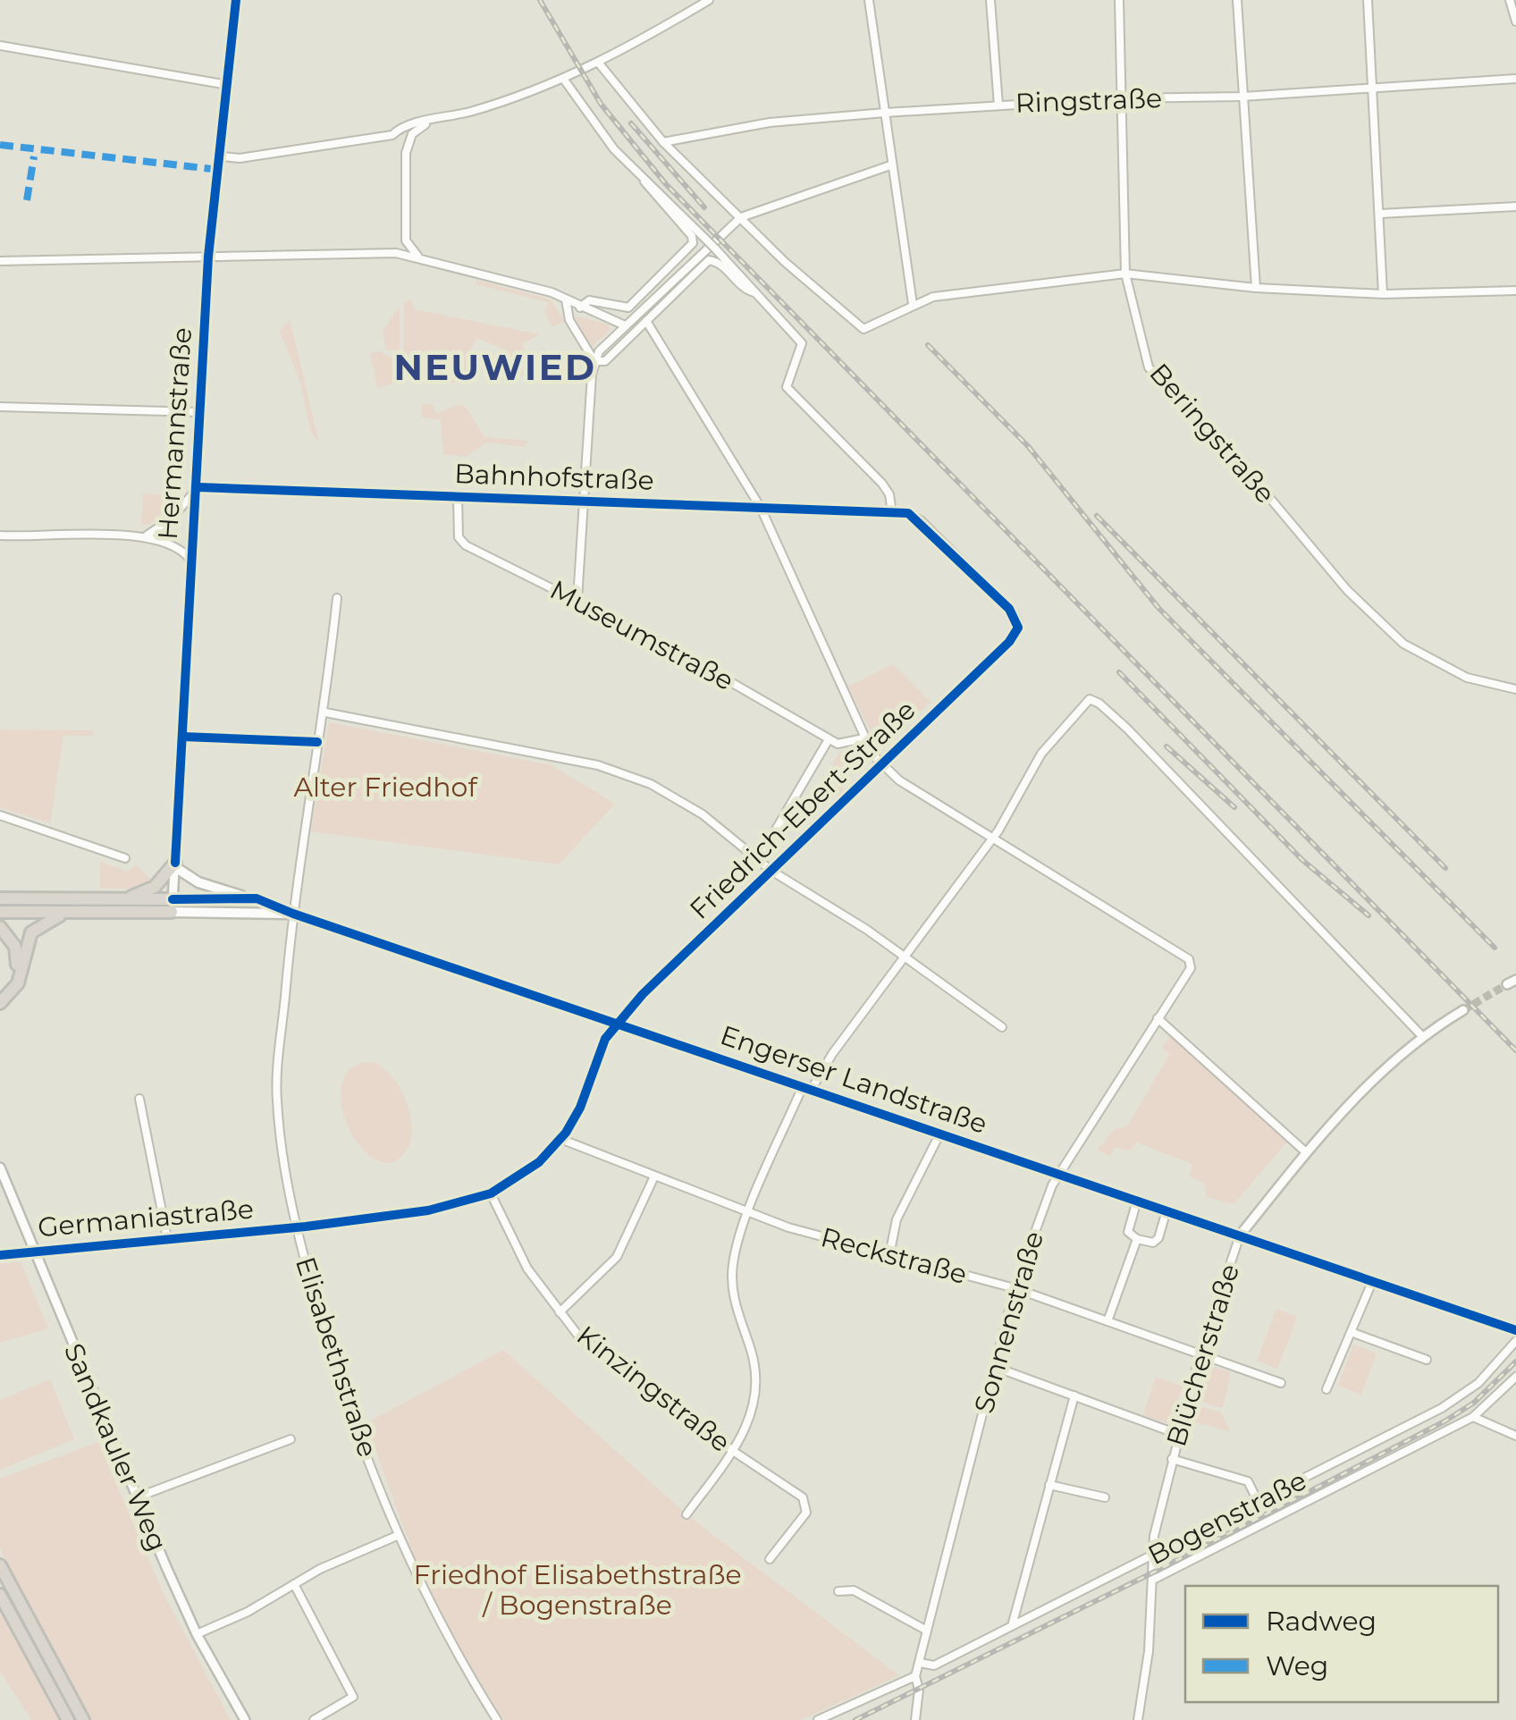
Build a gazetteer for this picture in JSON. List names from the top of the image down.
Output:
{
  "streets": {
    "main road": ["Engerser Landstraße"],
    "street": [
      "Ringstraße",
      "Hermannstraße",
      "Beringstraße",
      "Bahnhofstraße",
      "Museumstraße",
      "Friedrich-Ebert-Straße",
      "Germaniastraße",
      "Reckstraße",
      "Sonnenstraße",
      "Blücherstraße",
      "Elisabethstraße",
      "Kinzingstraße",
      "Sandkauler Weg",
      "Bogenstraße"
    ]
  },
  "crossings": [
    ["Ringstraße", "Beringstraße"],
    ["Hermannstraße", "Bahnhofstraße"],
    ["Hermannstraße", "Engerser Landstraße"],
    ["Bahnhofstraße", "Museumstraße"],
    ["Bahnhofstraße", "Friedrich-Ebert-Straße"],
    ["Friedrich-Ebert-Straße", "Engerser Landstraße"],
    ["Friedrich-Ebert-Straße", "Germaniastraße"],
    ["Friedrich-Ebert-Straße", "Reckstraße"],
    ["Friedrich-Ebert-Straße", "Kinzingstraße"],
    ["Engerser Landstraße", "Sonnenstraße"],
    ["Engerser Landstraße", "Blücherstraße"],
    ["Engerser Landstraße", "Elisabethstraße"],
    ["Germaniastraße", "Elisabethstraße"],
    ["Germaniastraße", "Kinzingstraße"],
    ["Germaniastraße", "Sandkauler Weg"],
    ["Reckstraße", "Sonnenstraße"],
    ["Reckstraße", "Blücherstraße"],
    ["Sonnenstraße", "Bogenstraße"],
    ["Blücherstraße", "Bogenstraße"]
  ],
  "districts": ["NEUWIED"],
  "parks": ["Alter Friedhof", "Friedhof Elisabethstraße / Bogenstraße"],
  "legend": ["Radweg", "Weg"]
}
